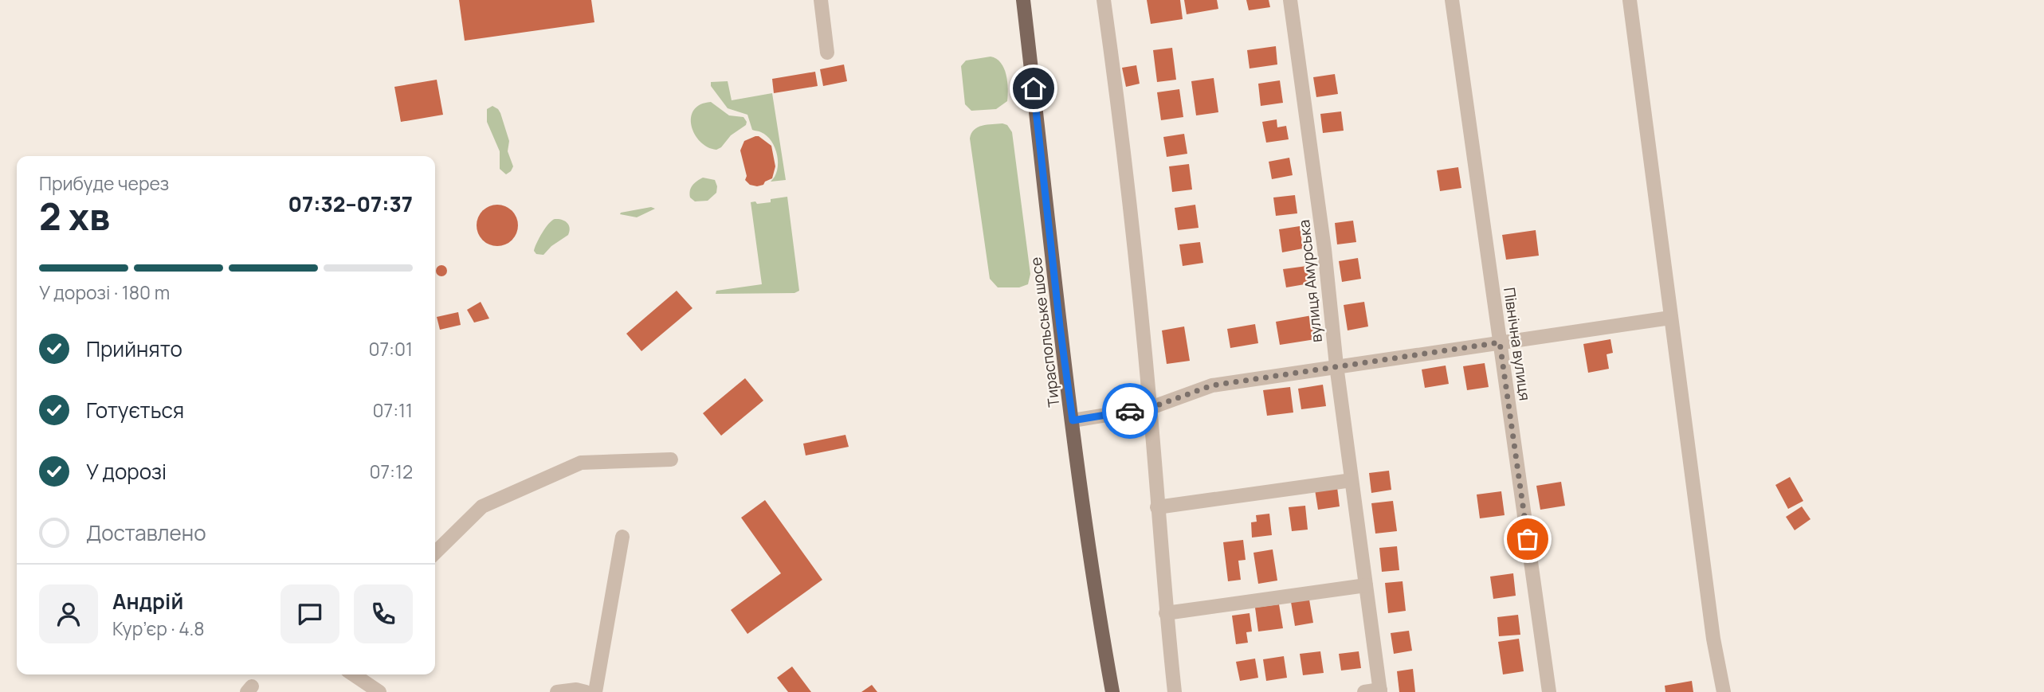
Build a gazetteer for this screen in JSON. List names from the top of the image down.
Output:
{
  "streets": {
    "main road": ["Тираспольське шосе"],
    "street": ["вулиця Амурська", "Північна вулиця"]
  },
  "page": {
    "heading": ["2 хв", "Прибуде через", "07:32–07:37"],
    "panel": ["Андрій", "Кур’єр · 4.8"],
    "bar": "У дорозі · 180 m",
    "list": [
      ["Прийнято", "07:01"],
      ["Готується", "07:11"],
      ["У дорозі", "07:12"],
      "Доставлено"
    ]
  }
}
